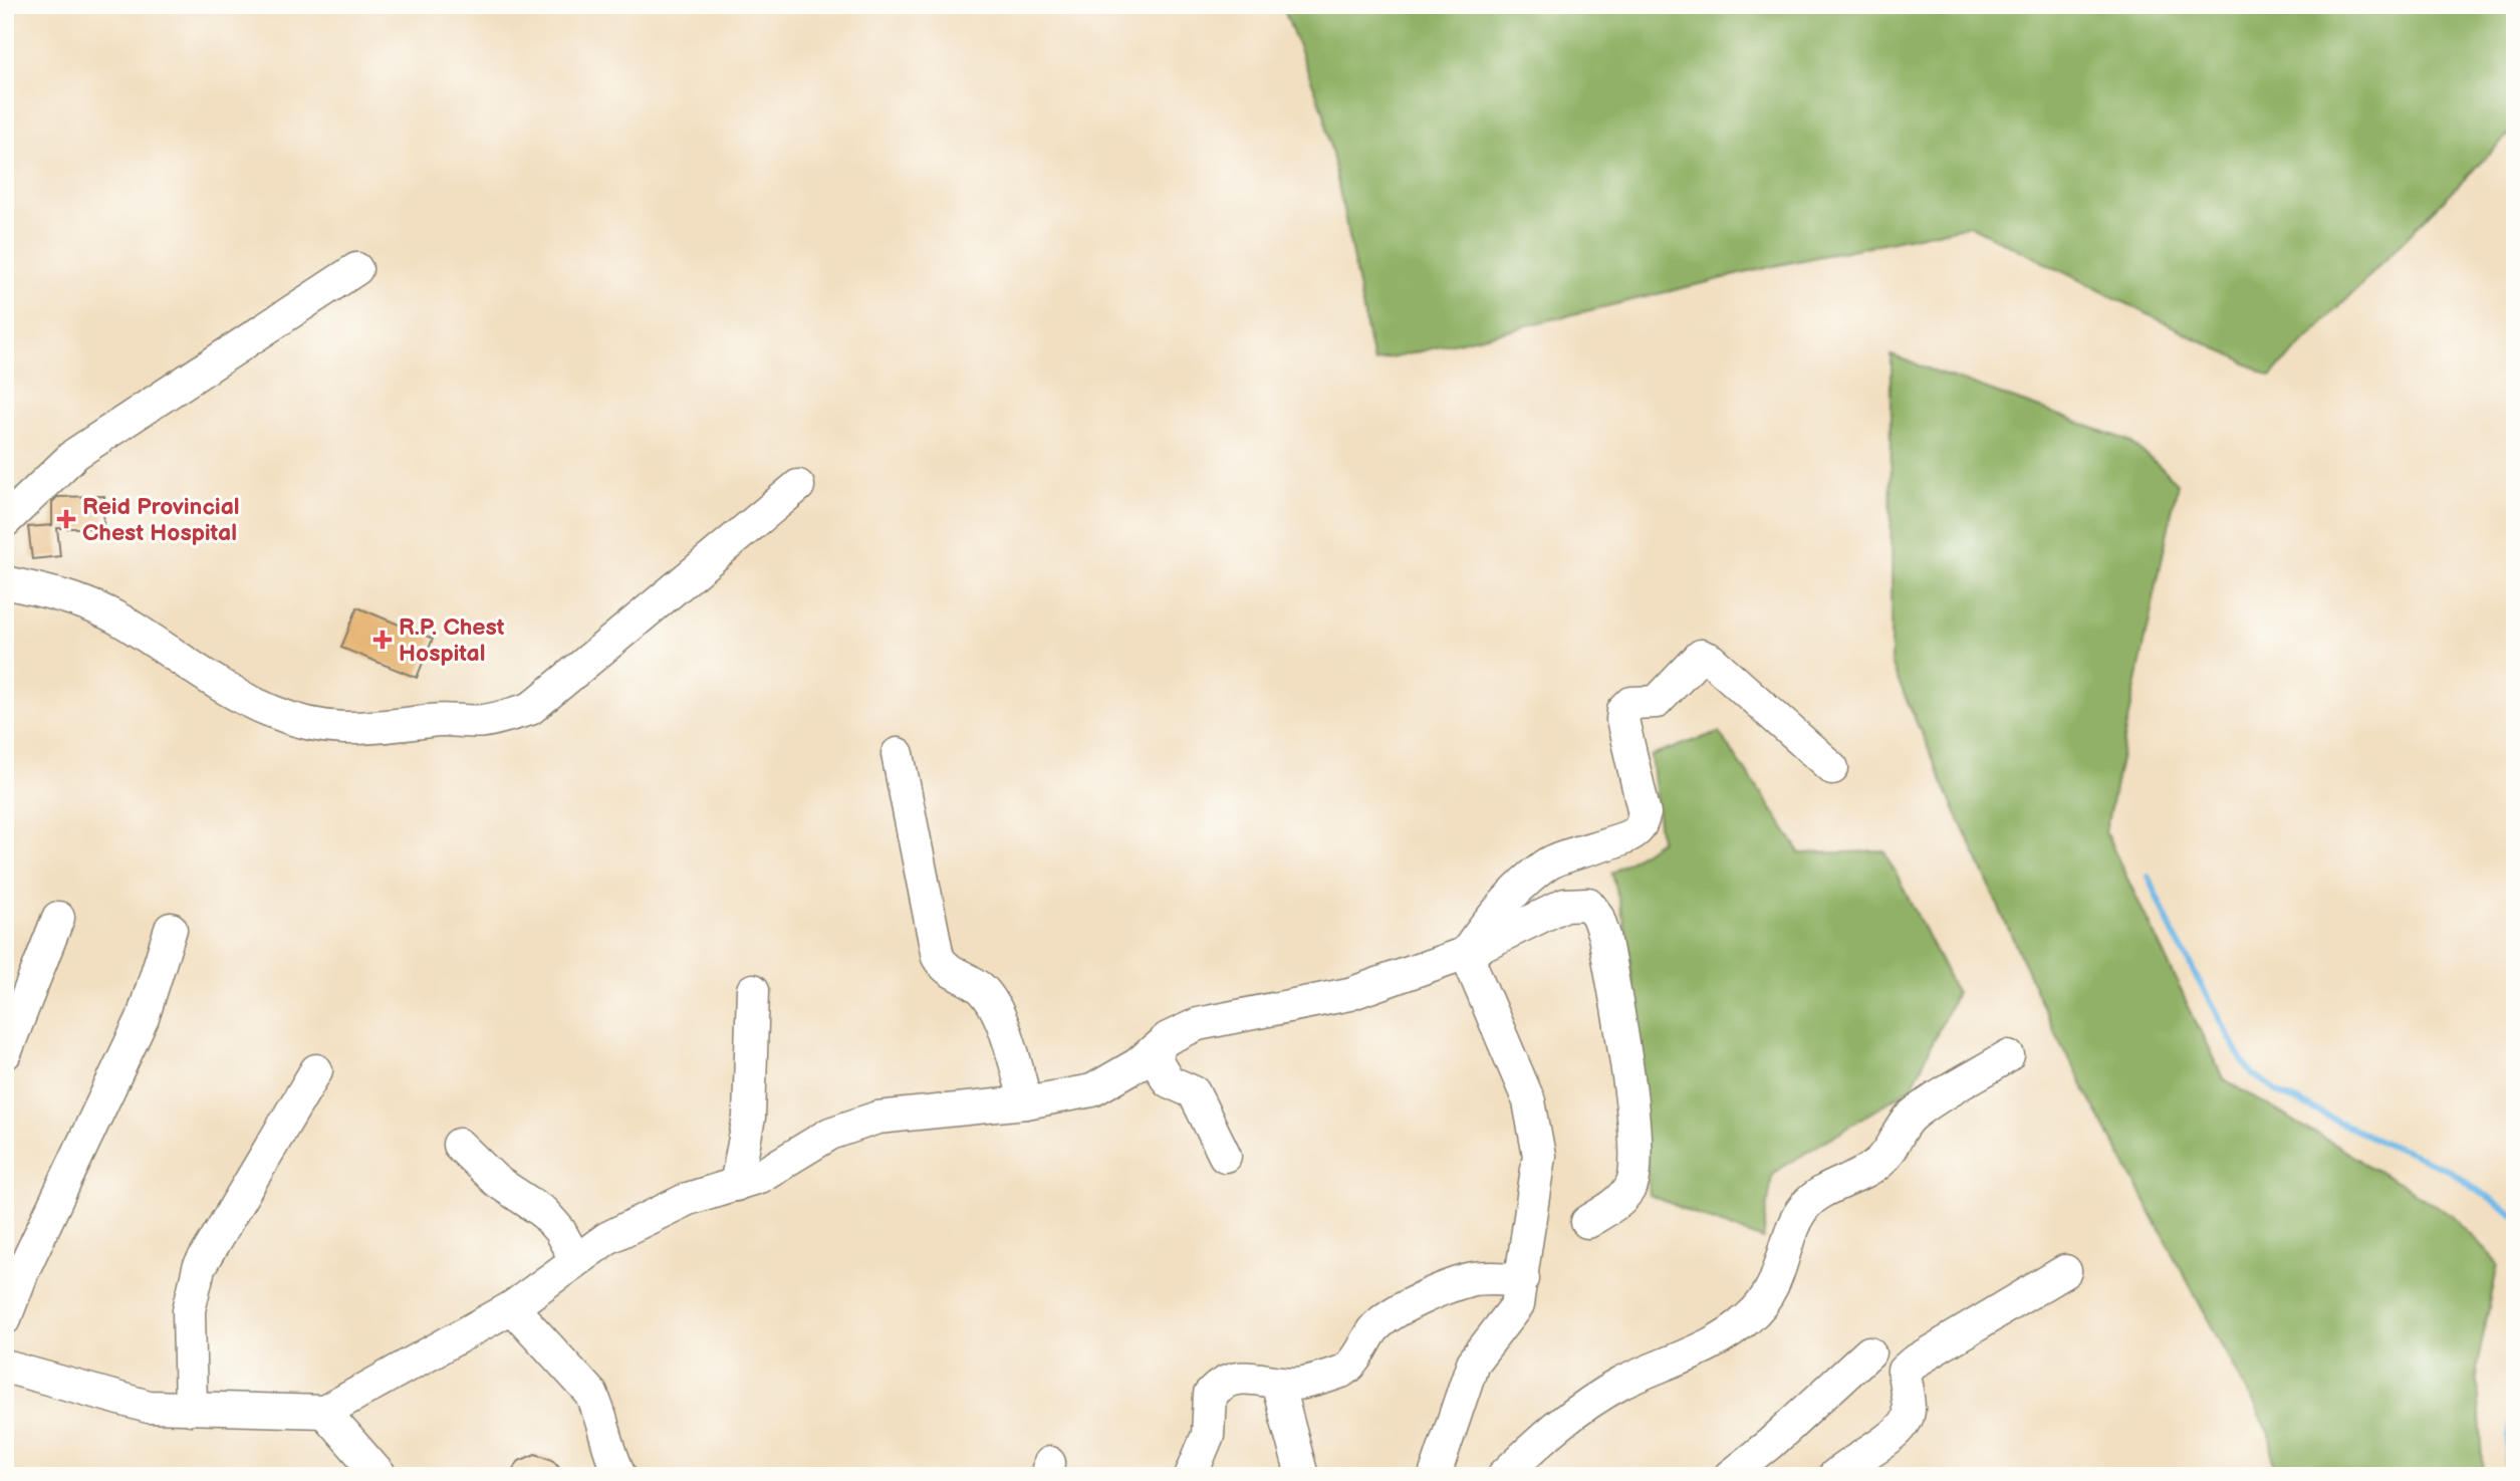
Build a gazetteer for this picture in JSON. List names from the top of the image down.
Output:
{
  "places": {
    "health": ["Reid Provincial Chest Hospital", "R.P. Chest Hospital"]
  }
}
